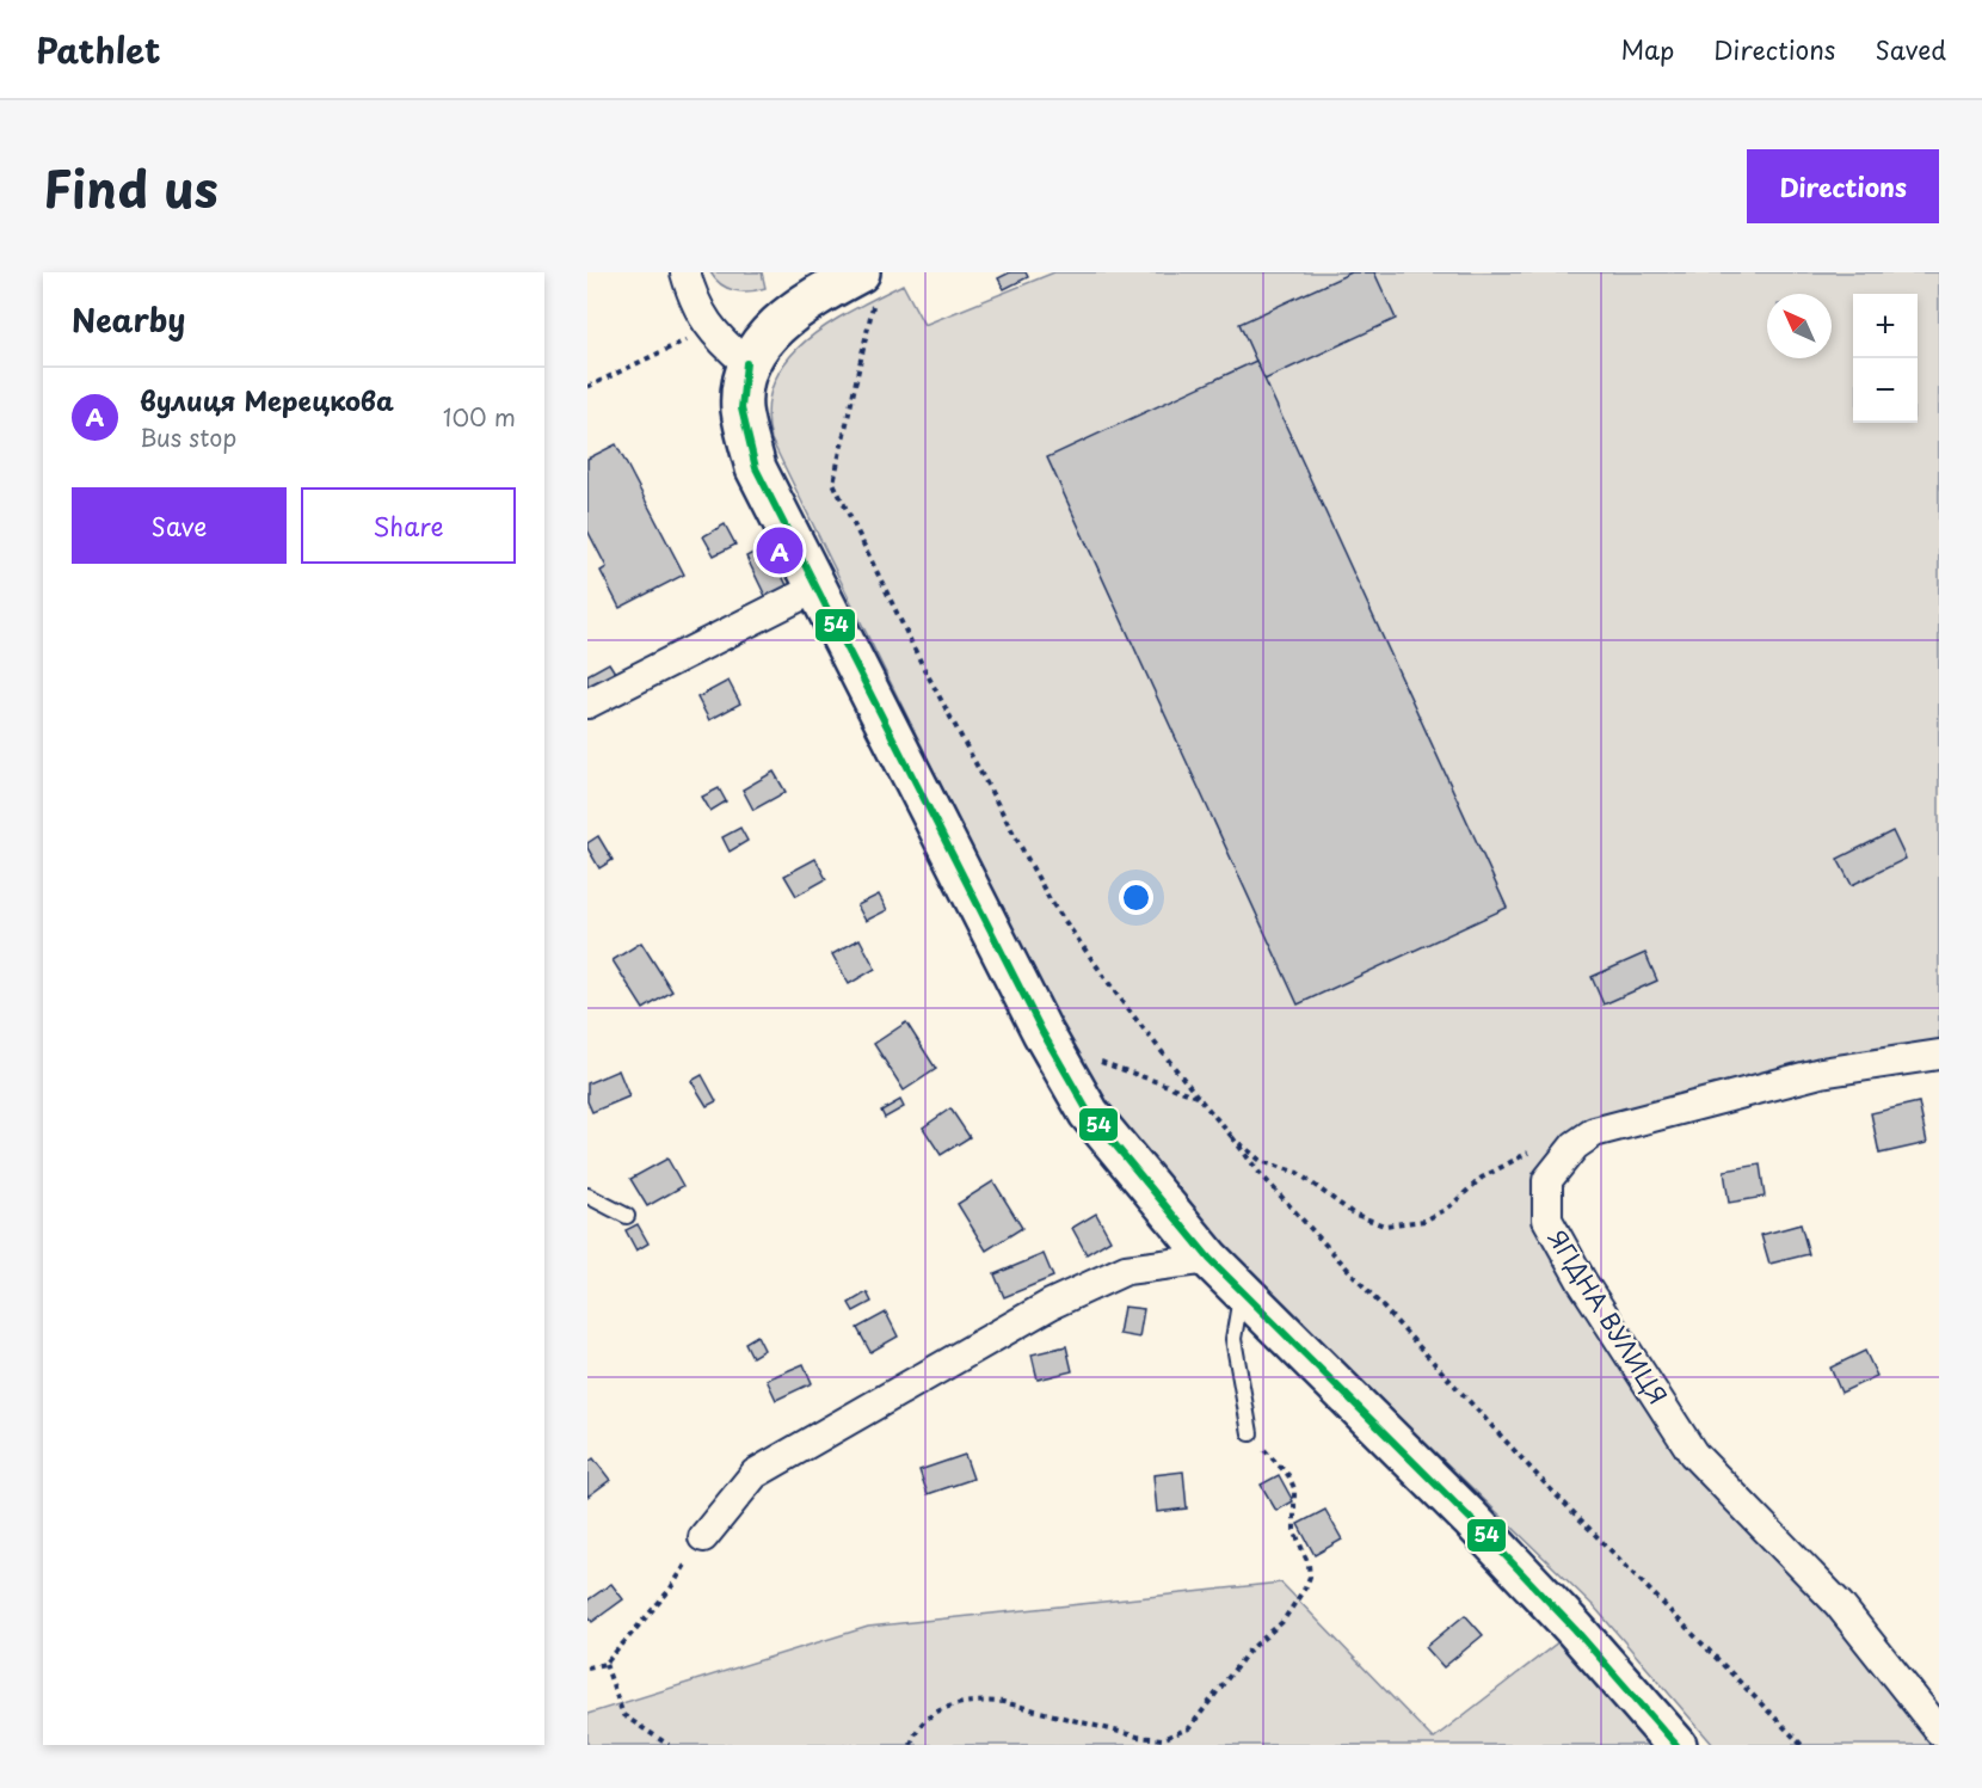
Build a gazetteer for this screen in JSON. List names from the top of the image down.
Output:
{
  "streets": {
    "street": ["ЯГІДНА ВУЛИЦЯ"]
  },
  "lines": ["transit line 54"],
  "north": "top left",
  "page": {
    "header": "Pathlet",
    "nav": ["Map", "Directions", "Saved"],
    "title": "Find us",
    "buttons": [
      "Directions",
      ["Save", "Share"]
    ],
    "heading": "Nearby",
    "map_buttons": ["+", "−"],
    "list": [
      {
        "mark": "A",
        "name": "вулиця Мерецкова",
        "note": "Bus stop",
        "value": "100 m"
      }
    ],
    "pins": "A"
  }
}
